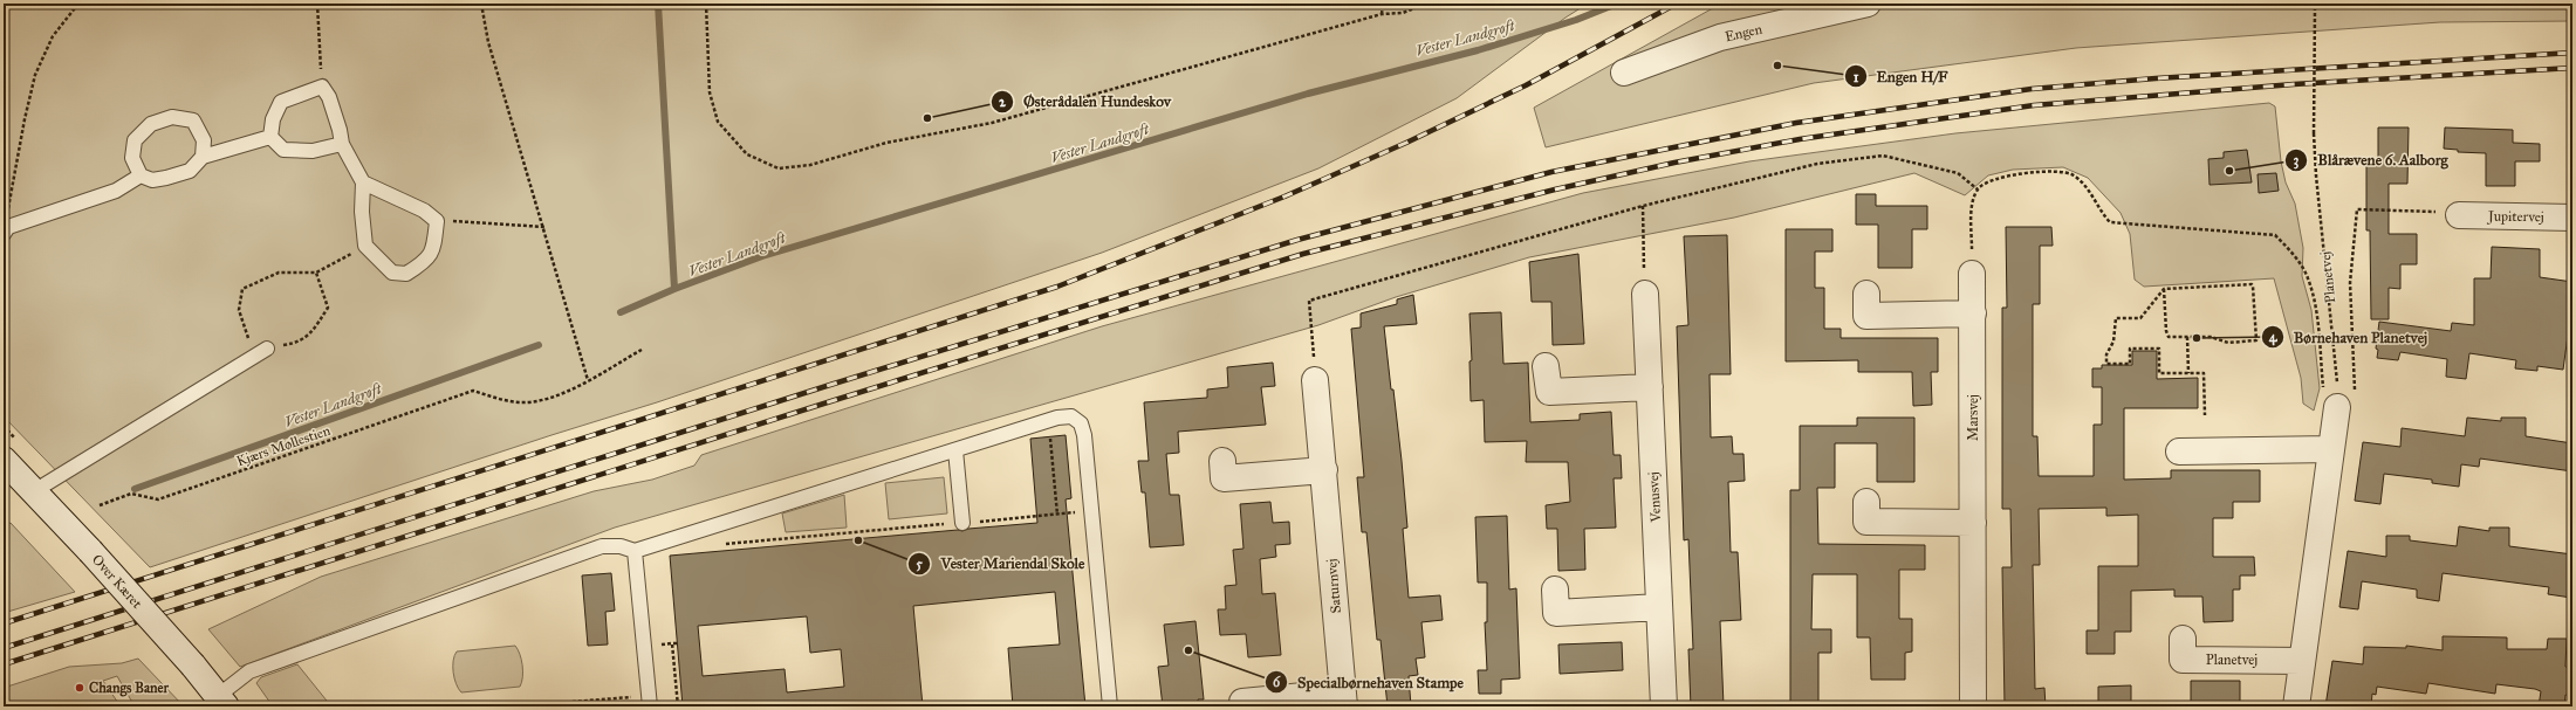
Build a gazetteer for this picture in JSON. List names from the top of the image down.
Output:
{
  "streets": {
    "street": [
      "Engen",
      "Jupitervej",
      "Planetvej",
      "Marsvej",
      "Venusvej",
      "Over Kæret",
      "Saturnvej"
    ],
    "path": ["Kjærs Møllestien"]
  },
  "water": ["Vester Landgrøft"],
  "places": [
    "Engen H/F",
    "Østerådalen Hundeskov",
    "Blårævene 6. Aalborg",
    "Børnehaven Planetvej",
    "Vester Mariendal Skole",
    "Specialbørnehaven Stampe",
    "Changs Baner"
  ]
}
